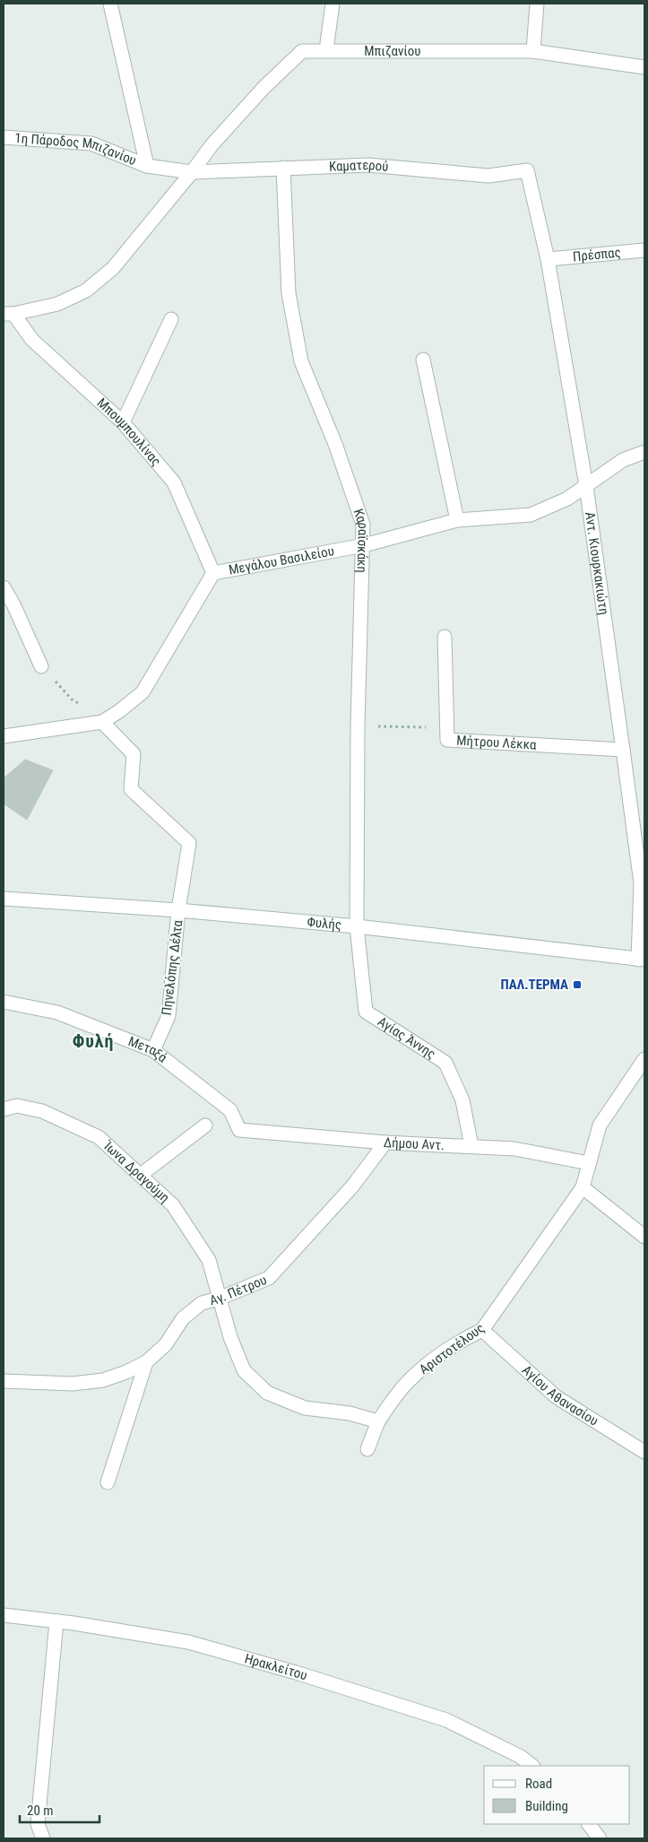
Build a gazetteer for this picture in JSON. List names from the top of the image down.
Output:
{
  "streets": {
    "street": [
      "Μπιζανίου",
      "1η Πάροδος Μπιζανίου",
      "Καματερού",
      "Πρέσπας",
      "Μπουμπουλίνας",
      "Καραϊσκάκη",
      "Μεγάλου Βασιλείου",
      "Αντ. Κιουρκακιώτη",
      "Μήτρου Λέκκα",
      "Φυλής",
      "Πηνελόπης Δέλτα",
      "Αγίας Άννης",
      "Μεταξά",
      "Δήμου Αντ.",
      "Ίωνα Δραγούμη",
      "Αγ. Πέτρου",
      "Αριστοτέλους",
      "Αγίου Αθανασίου",
      "Ηρακλείτου"
    ]
  },
  "crossings": [
    ["Μπιζανίου", "1η Πάροδος Μπιζανίου"],
    ["Μπιζανίου", "Καματερού"],
    ["Μπιζανίου", "Μπουμπουλίνας"],
    ["1η Πάροδος Μπιζανίου", "Καματερού"],
    ["Καματερού", "Καραϊσκάκη"],
    ["Καματερού", "Αντ. Κιουρκακιώτη"],
    ["Πρέσπας", "Αντ. Κιουρκακιώτη"],
    ["Μπουμπουλίνας", "Μεγάλου Βασιλείου"],
    ["Καραϊσκάκη", "Μεγάλου Βασιλείου"],
    ["Καραϊσκάκη", "Φυλής"],
    ["Καραϊσκάκη", "Αγίας Άννης"],
    ["Μεγάλου Βασιλείου", "Αντ. Κιουρκακιώτη"],
    ["Μεγάλου Βασιλείου", "Πηνελόπης Δέλτα"],
    ["Αντ. Κιουρκακιώτη", "Μήτρου Λέκκα"],
    ["Αντ. Κιουρκακιώτη", "Φυλής"],
    ["Φυλής", "Πηνελόπης Δέλτα"],
    ["Φυλής", "Αγίας Άννης"],
    ["Πηνελόπης Δέλτα", "Μεταξά"],
    ["Αγίας Άννης", "Δήμου Αντ."],
    ["Μεταξά", "Δήμου Αντ."],
    ["Δήμου Αντ.", "Αγ. Πέτρου"],
    ["Δήμου Αντ.", "Αριστοτέλους"],
    ["Ίωνα Δραγούμη", "Αγ. Πέτρου"],
    ["Αριστοτέλους", "Αγίου Αθανασίου"]
  ],
  "districts": ["Φυλή"],
  "places": {
    "transit": ["ΠΑΛ.ΤΕΡΜΑ"]
  },
  "legend": ["Road", "Building"],
  "scale_bar": "20 m"
}
